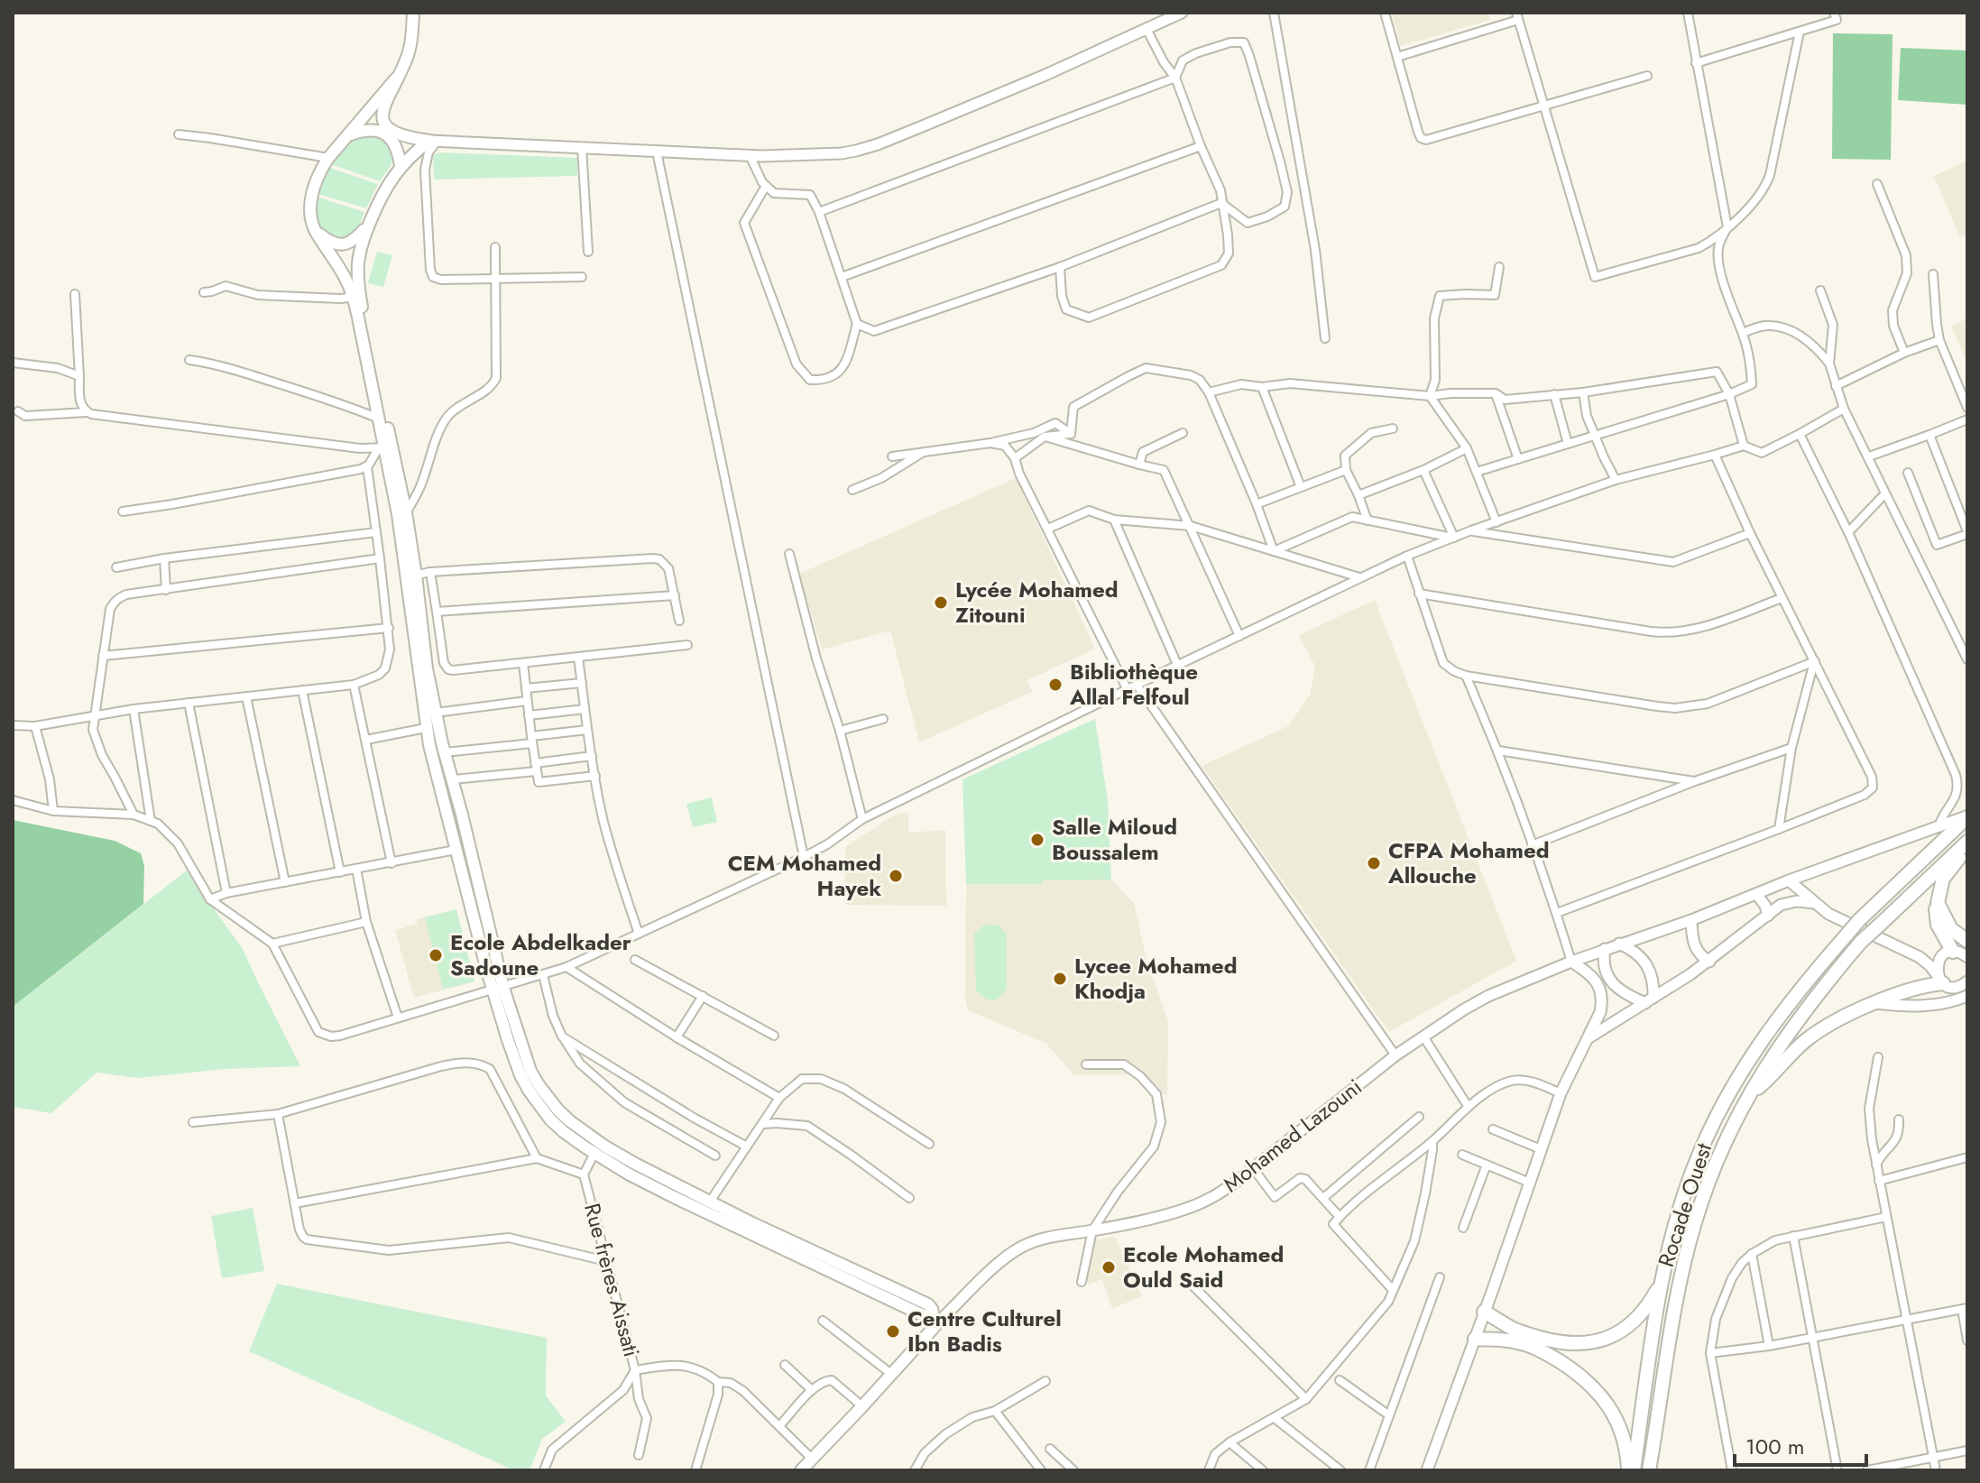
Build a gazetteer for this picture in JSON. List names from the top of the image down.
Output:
{
  "streets": {
    "highway": ["Rocade Ouest"],
    "main road": ["Mohamed Lazouni"],
    "street": ["Rue frères Aissati"]
  },
  "crossings": [
    ["Mohamed Lazouni", "Rocade Ouest"]
  ],
  "places": [
    "Lycée Mohamed Zitouni",
    "Bibliothèque Allal Felfoul",
    "Salle Miloud Boussalem",
    "CFPA Mohamed Allouche",
    "CEM Mohamed Hayek",
    "Ecole Abdelkader Sadoune",
    "Lycee Mohamed Khodja",
    "Ecole Mohamed Ould Said",
    "Centre Culturel Ibn Badis"
  ],
  "scale_bar": "100 m"
}
